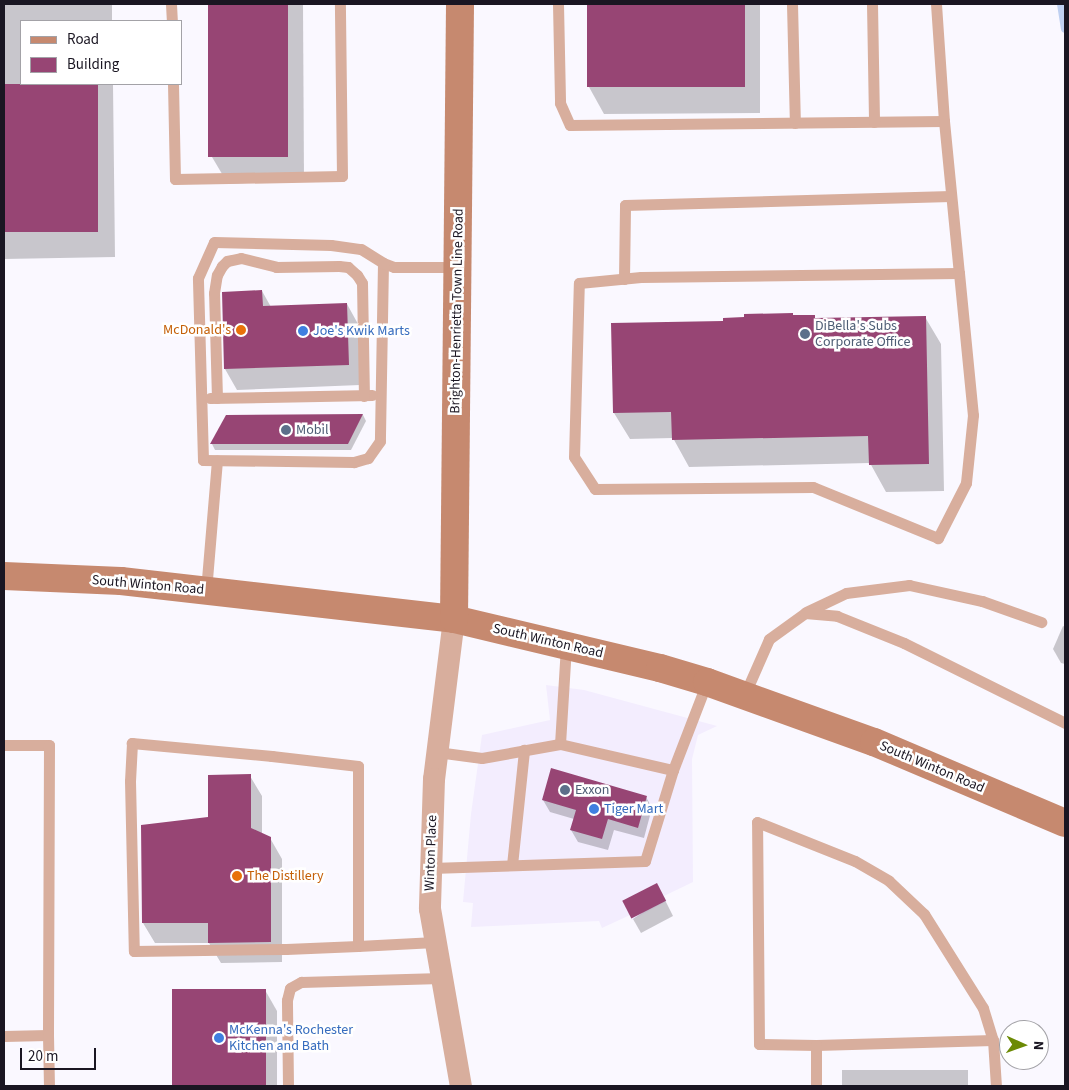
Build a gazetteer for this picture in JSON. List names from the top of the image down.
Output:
{
  "streets": {
    "main road": ["Brighton-Henrietta Town Line Road", "South Winton Road"],
    "street": ["Winton Place"]
  },
  "crossings": [
    ["Brighton-Henrietta Town Line Road", "South Winton Road"],
    ["Brighton-Henrietta Town Line Road", "Winton Place"],
    ["South Winton Road", "Winton Place"]
  ],
  "places": [
    "McDonald's",
    "Joe's Kwik Marts",
    "DiBella's Subs Corporate Office",
    "Mobil",
    "Exxon",
    "Tiger Mart",
    "The Distillery",
    "McKenna's Rochester Kitchen and Bath"
  ],
  "legend": ["Road", "Building"],
  "scale_bar": "20 m",
  "north": "right"
}
